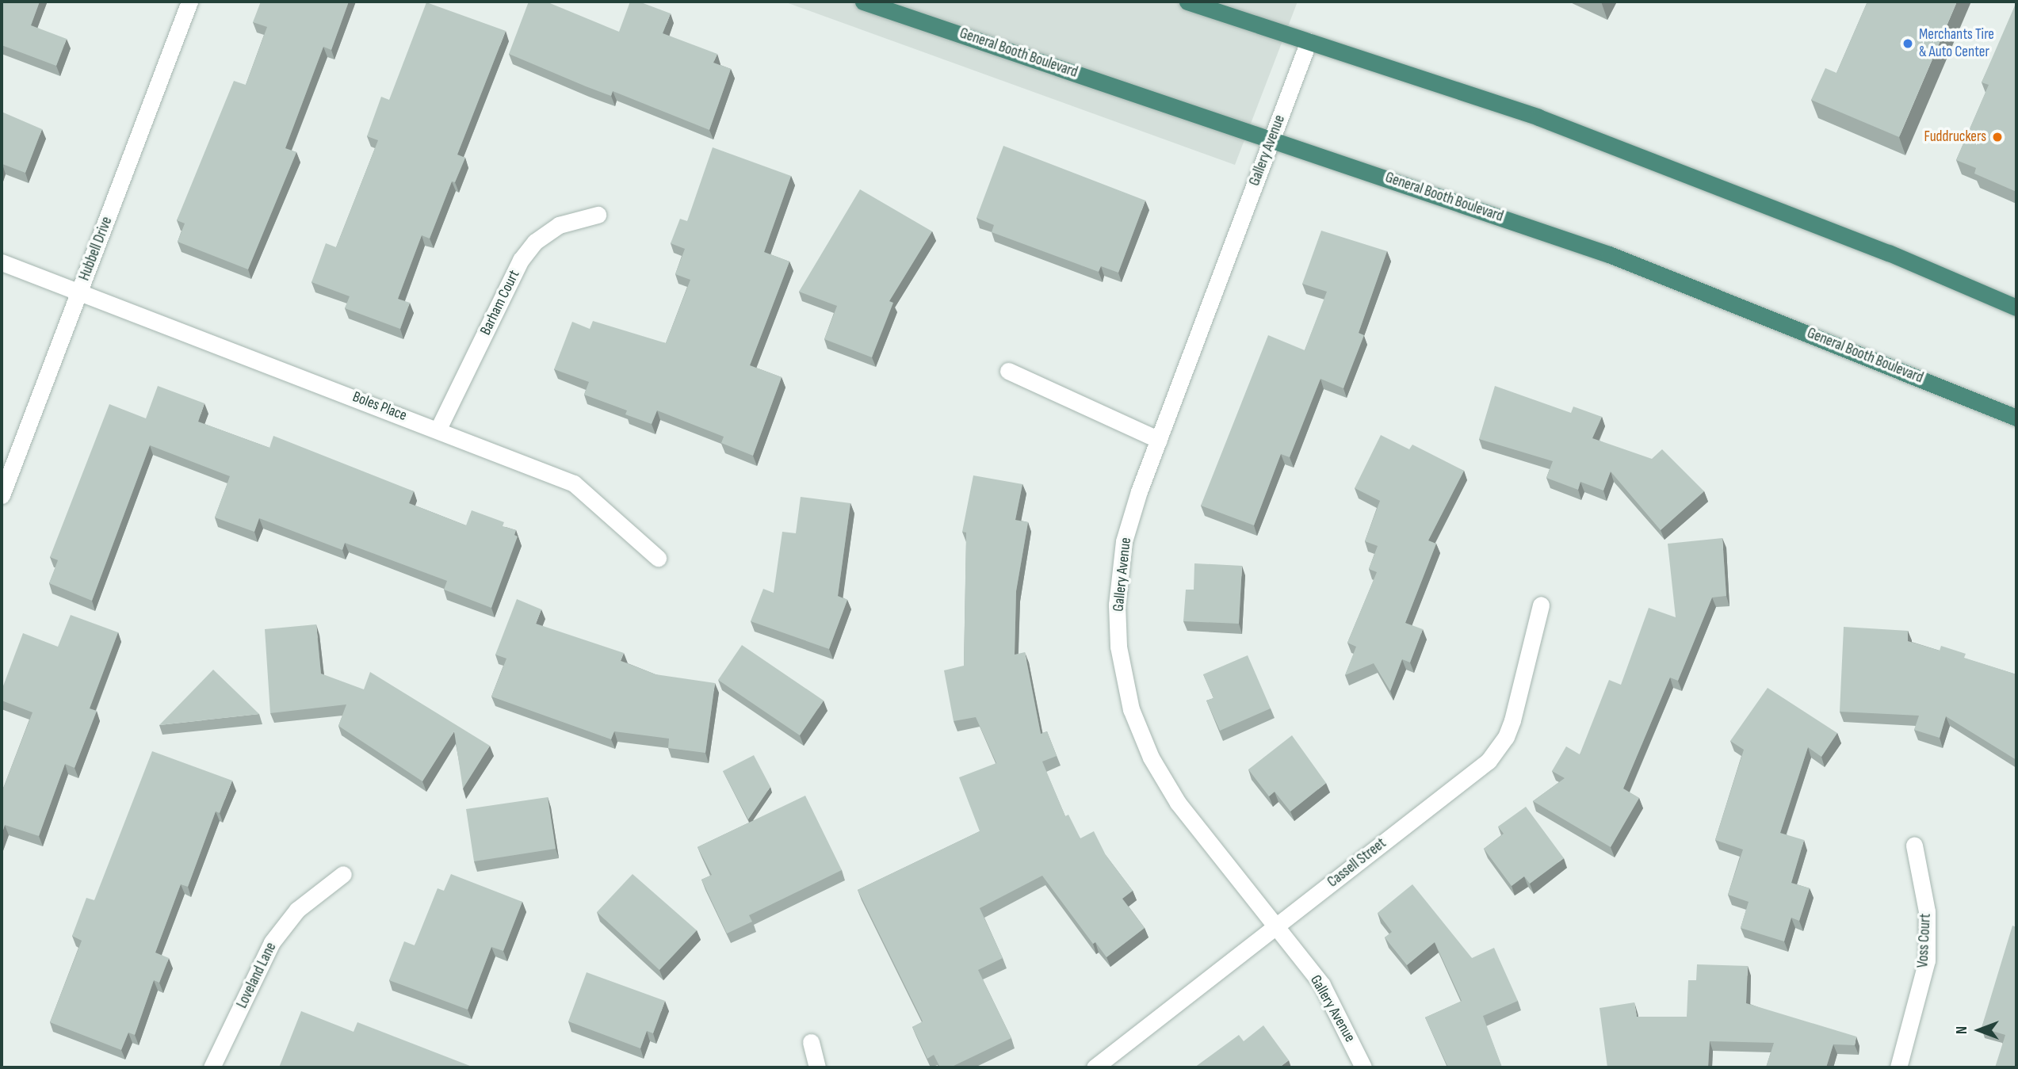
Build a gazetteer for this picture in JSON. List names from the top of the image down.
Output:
{
  "streets": {
    "highway": ["General Booth Boulevard"],
    "street": [
      "Gallery Avenue",
      "Hubbell Drive",
      "Barham Court",
      "Boles Place",
      "Cassell Street",
      "Voss Court",
      "Loveland Lane"
    ]
  },
  "crossings": [
    ["General Booth Boulevard", "Gallery Avenue"],
    ["Gallery Avenue", "Cassell Street"],
    ["Hubbell Drive", "Boles Place"],
    ["Barham Court", "Boles Place"]
  ],
  "places": ["Merchants Tire & Auto Center", "Fuddruckers"],
  "north": "left"
}
